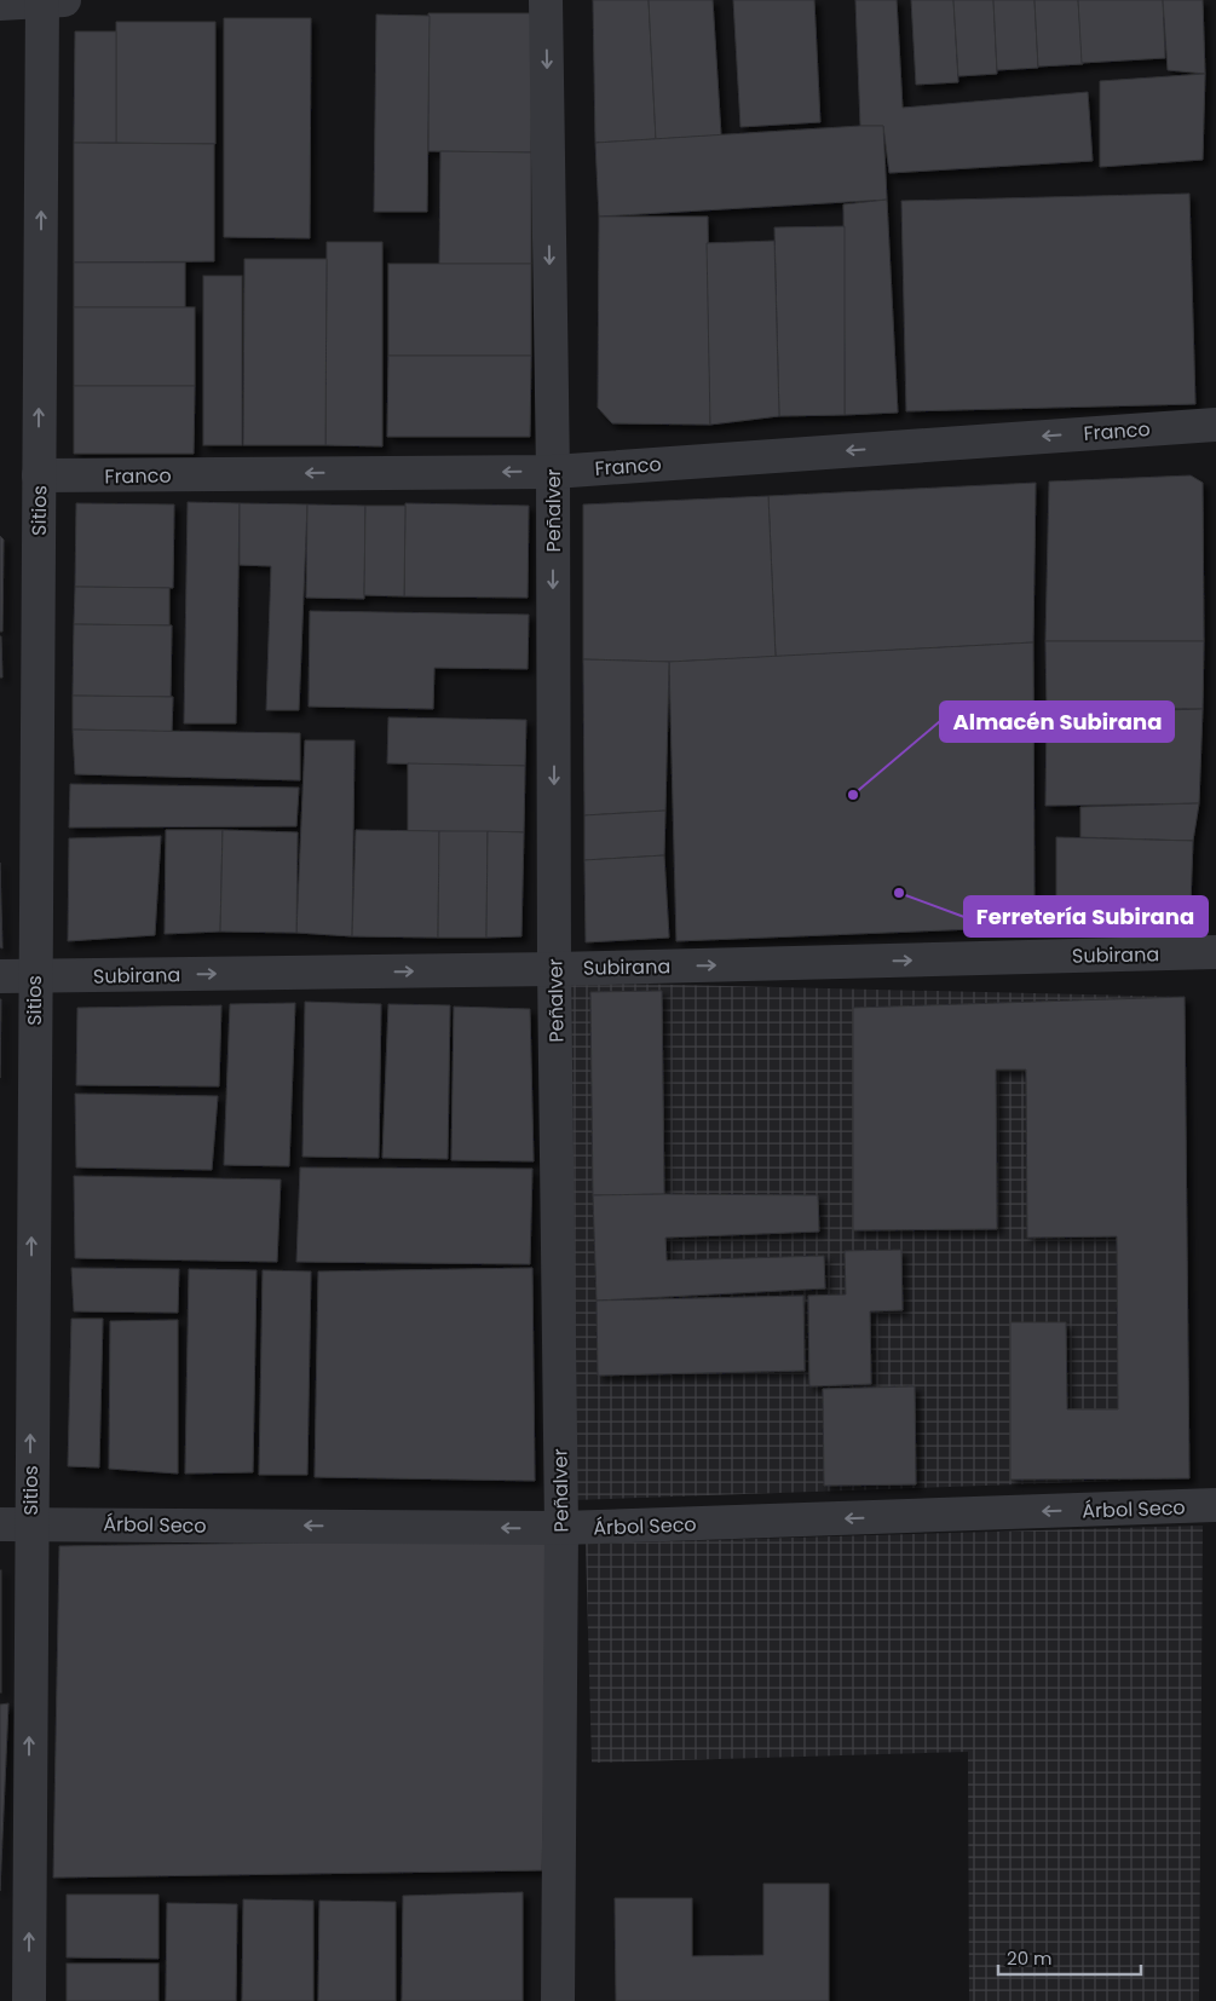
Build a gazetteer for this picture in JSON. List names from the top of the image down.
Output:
{
  "streets": {
    "street": [
      "Franco",
      "Sitios",
      "Peñalver",
      "Subirana",
      "Árbol Seco"
    ]
  },
  "crossings": [
    ["Franco", "Sitios"],
    ["Franco", "Peñalver"],
    ["Sitios", "Subirana"],
    ["Sitios", "Árbol Seco"],
    ["Peñalver", "Subirana"],
    ["Peñalver", "Árbol Seco"]
  ],
  "one_way": [
    "Franco",
    "Sitios",
    "Peñalver",
    "Subirana",
    "Árbol Seco"
  ],
  "places": ["Almacén Subirana", "Ferretería Subirana"],
  "scale_bar": "20 m"
}
